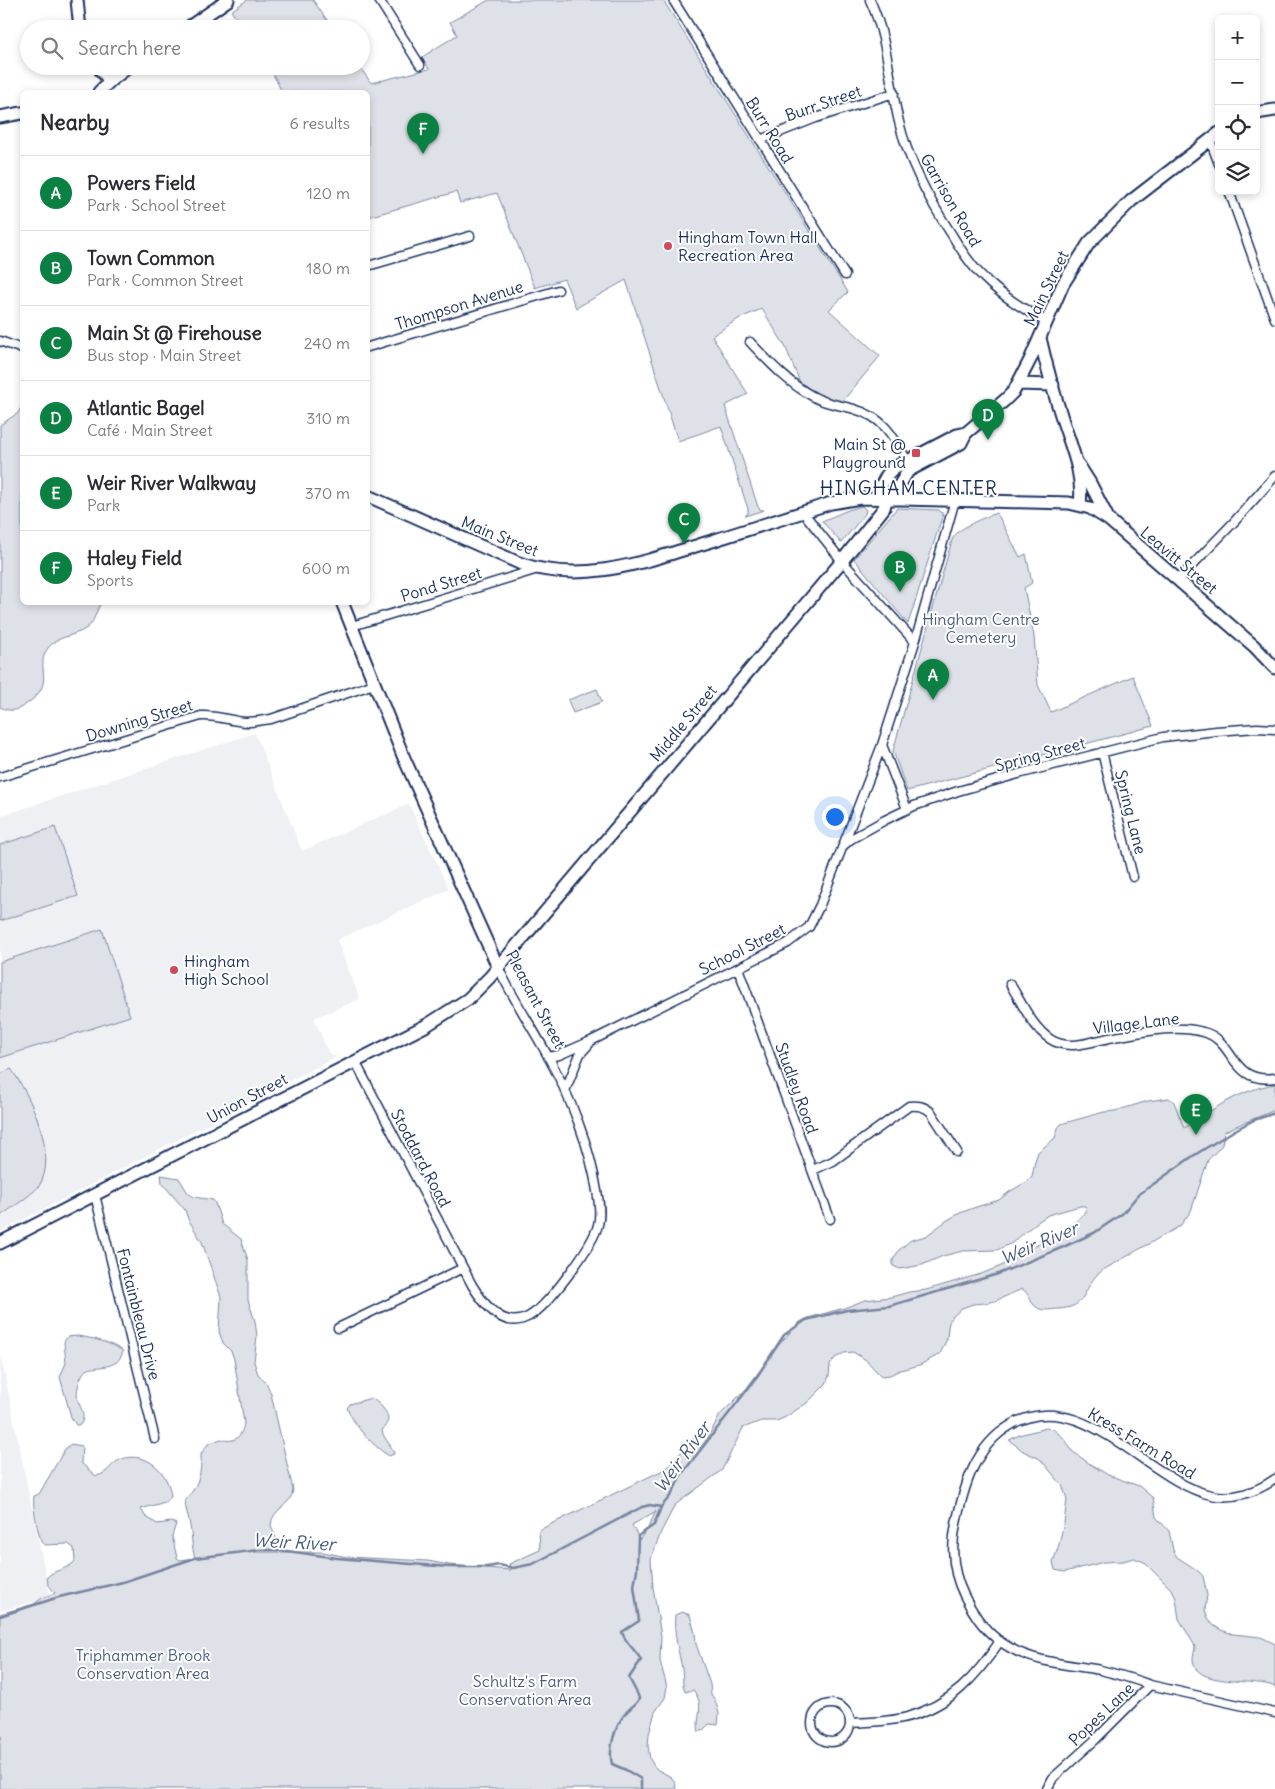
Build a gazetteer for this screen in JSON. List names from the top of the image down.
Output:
{
  "streets": {
    "street": [
      "Burr Street",
      "Burr Road",
      "Garrison Road",
      "Main Street",
      "Thompson Avenue",
      "Leavitt Street",
      "Pond Street",
      "Downing Street",
      "Middle Street",
      "Spring Street",
      "Spring Lane",
      "School Street",
      "Pleasant Street",
      "Village Lane",
      "Studley Road",
      "Union Street",
      "Stoddard Road",
      "Fontainbleau Drive",
      "Kress Farm Road",
      "Popes Lane"
    ]
  },
  "crossings": [
    ["Burr Street", "Burr Road"],
    ["Burr Street", "Garrison Road"],
    ["Garrison Road", "Main Street"],
    ["Main Street", "Leavitt Street"],
    ["Main Street", "Pond Street"],
    ["Main Street", "Middle Street"],
    ["Pond Street", "Pleasant Street"],
    ["Downing Street", "Pleasant Street"],
    ["Middle Street", "Pleasant Street"],
    ["Middle Street", "Union Street"],
    ["Spring Street", "Spring Lane"],
    ["Spring Street", "School Street"],
    ["School Street", "Pleasant Street"],
    ["School Street", "Studley Road"],
    ["Pleasant Street", "Union Street"],
    ["Pleasant Street", "Stoddard Road"],
    ["Union Street", "Stoddard Road"],
    ["Union Street", "Fontainbleau Drive"],
    ["Kress Farm Road", "Popes Lane"]
  ],
  "districts": ["HINGHAM CENTER"],
  "water": ["Weir River"],
  "parks": ["Hingham Centre Cemetery", "Triphammer Brook Conservation Area", "Schultz's Farm Conservation Area"],
  "places": {
    "other": ["Hingham Town Hall Recreation Area", "Hingham High School"],
    "transit": ["Main St @ Playground"]
  },
  "page": {
    "map_buttons": ["+", "−"],
    "search": "Search here",
    "heading": ["Nearby", "6 results"],
    "pins": [
      "F",
      "D",
      "C",
      "B",
      "A",
      "E"
    ],
    "list": [
      {
        "mark": "A",
        "name": "Powers Field",
        "note": "Park · School Street",
        "value": "120 m"
      },
      {
        "mark": "B",
        "name": "Town Common",
        "note": "Park · Common Street",
        "value": "180 m"
      },
      {
        "mark": "C",
        "name": "Main St @ Firehouse",
        "note": "Bus stop · Main Street",
        "value": "240 m"
      },
      {
        "mark": "D",
        "name": "Atlantic Bagel",
        "note": "Café · Main Street",
        "value": "310 m"
      },
      {
        "mark": "E",
        "name": "Weir River Walkway",
        "note": "Park",
        "value": "370 m"
      },
      {
        "mark": "F",
        "name": "Haley Field",
        "note": "Sports",
        "value": "600 m"
      }
    ]
  }
}
